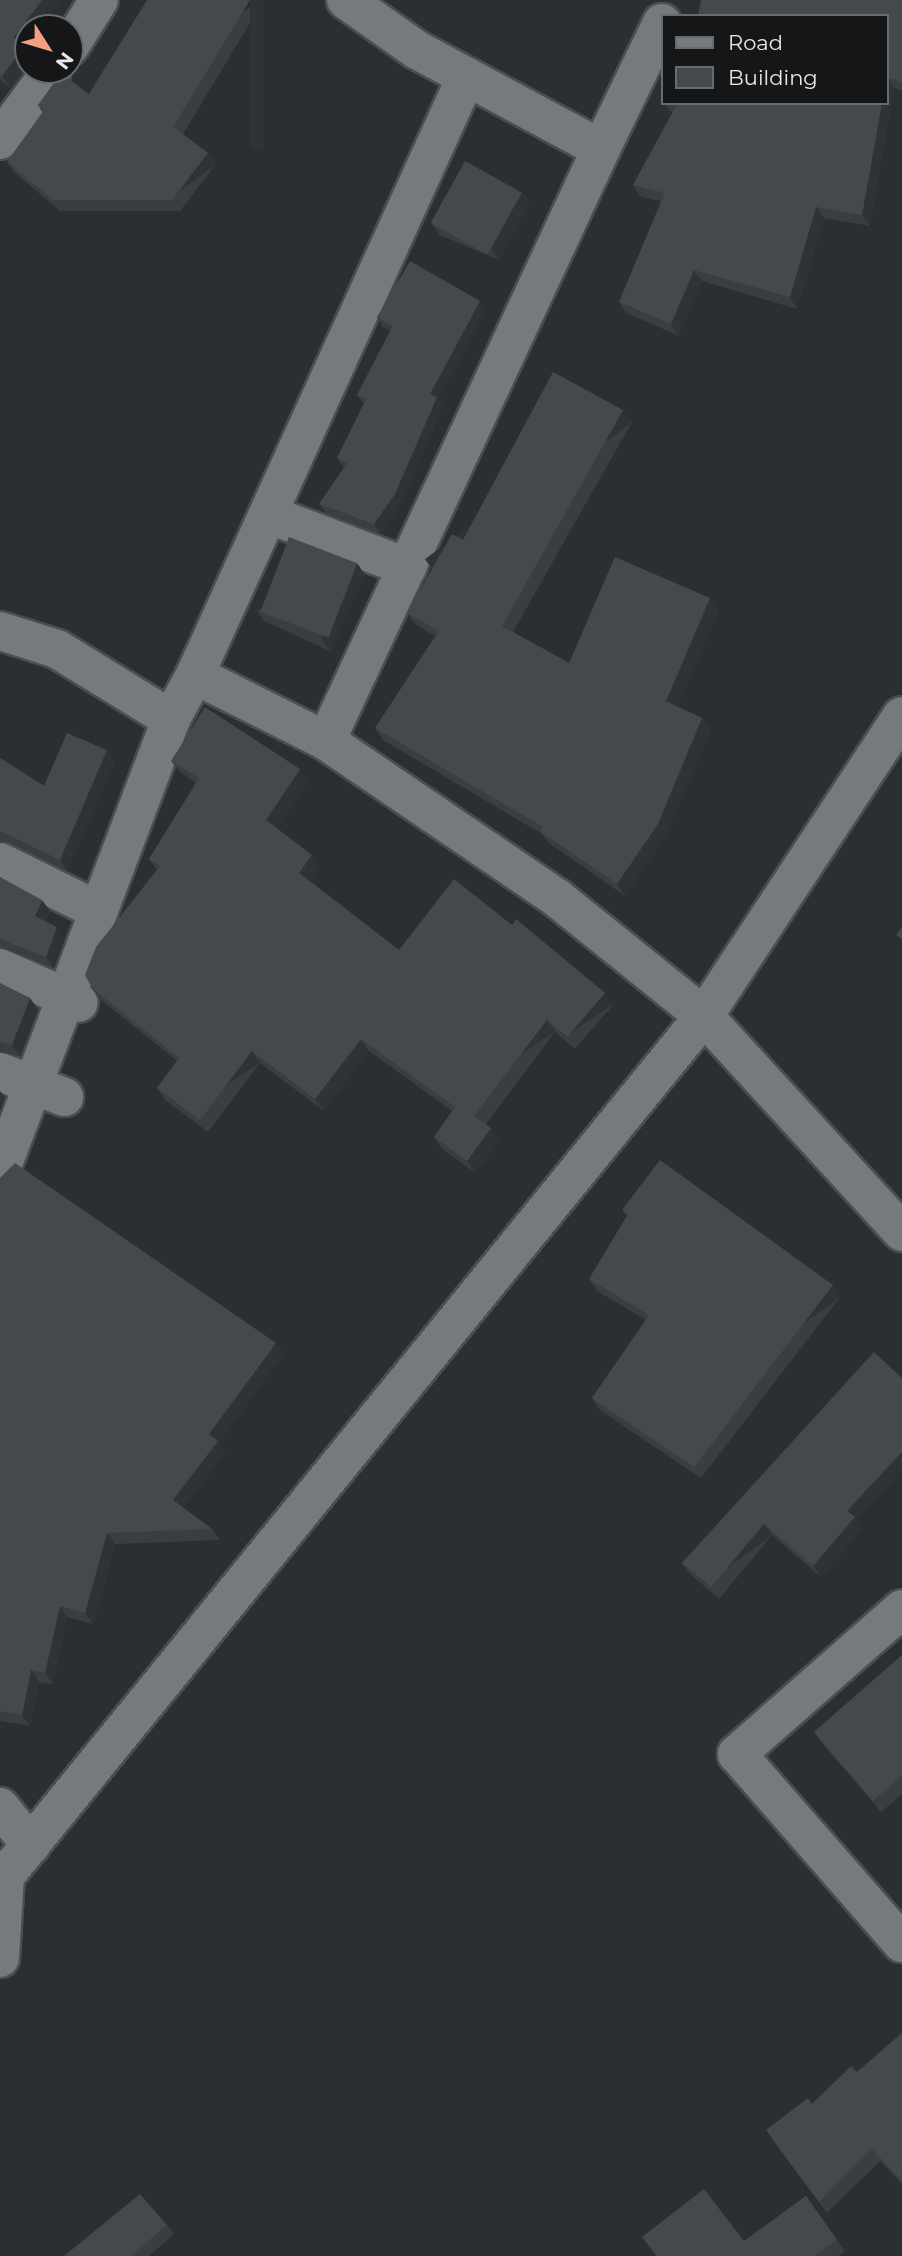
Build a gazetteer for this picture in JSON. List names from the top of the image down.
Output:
{
  "legend": ["Road", "Building"],
  "north": "bottom right"
}
